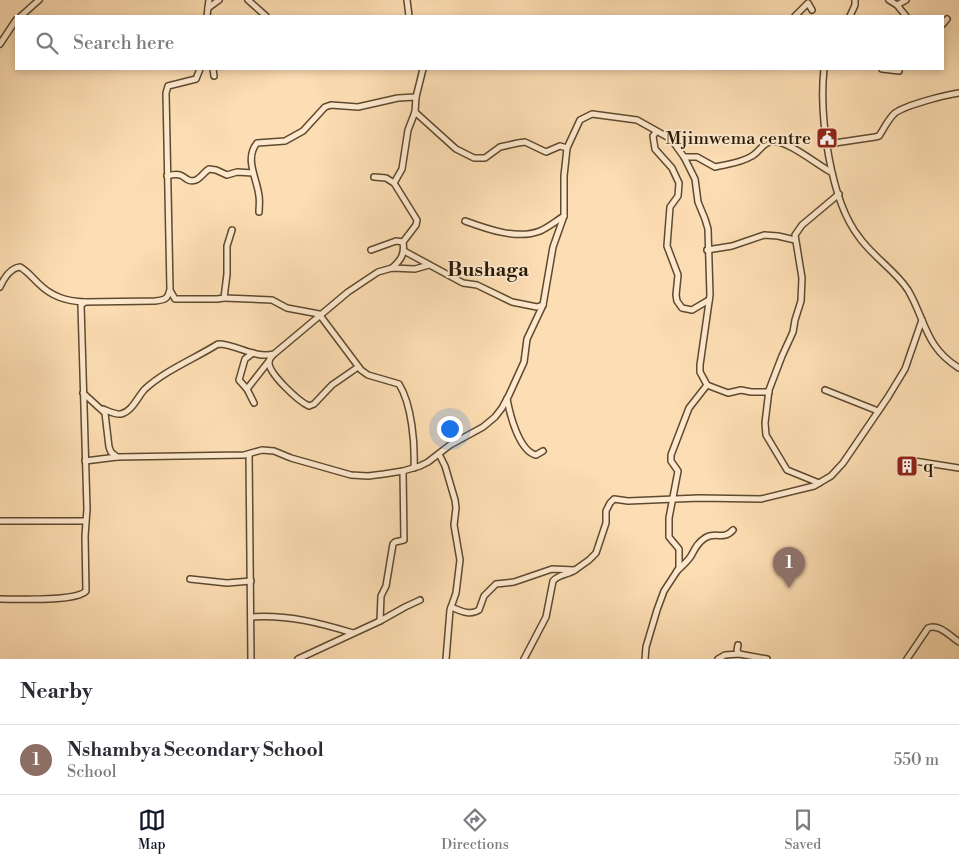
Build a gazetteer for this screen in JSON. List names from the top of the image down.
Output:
{
  "districts": ["Bushaga"],
  "places": {
    "public building": ["Mjimwema centre"],
    "building": ["q"]
  },
  "page": {
    "search": "Search here",
    "pins": "1",
    "heading": "Nearby",
    "list": [
      {
        "mark": "1",
        "name": "Nshambya Secondary School",
        "note": "School",
        "value": "550 m"
      }
    ],
    "nav": ["Map", "Directions", "Saved"]
  }
}
